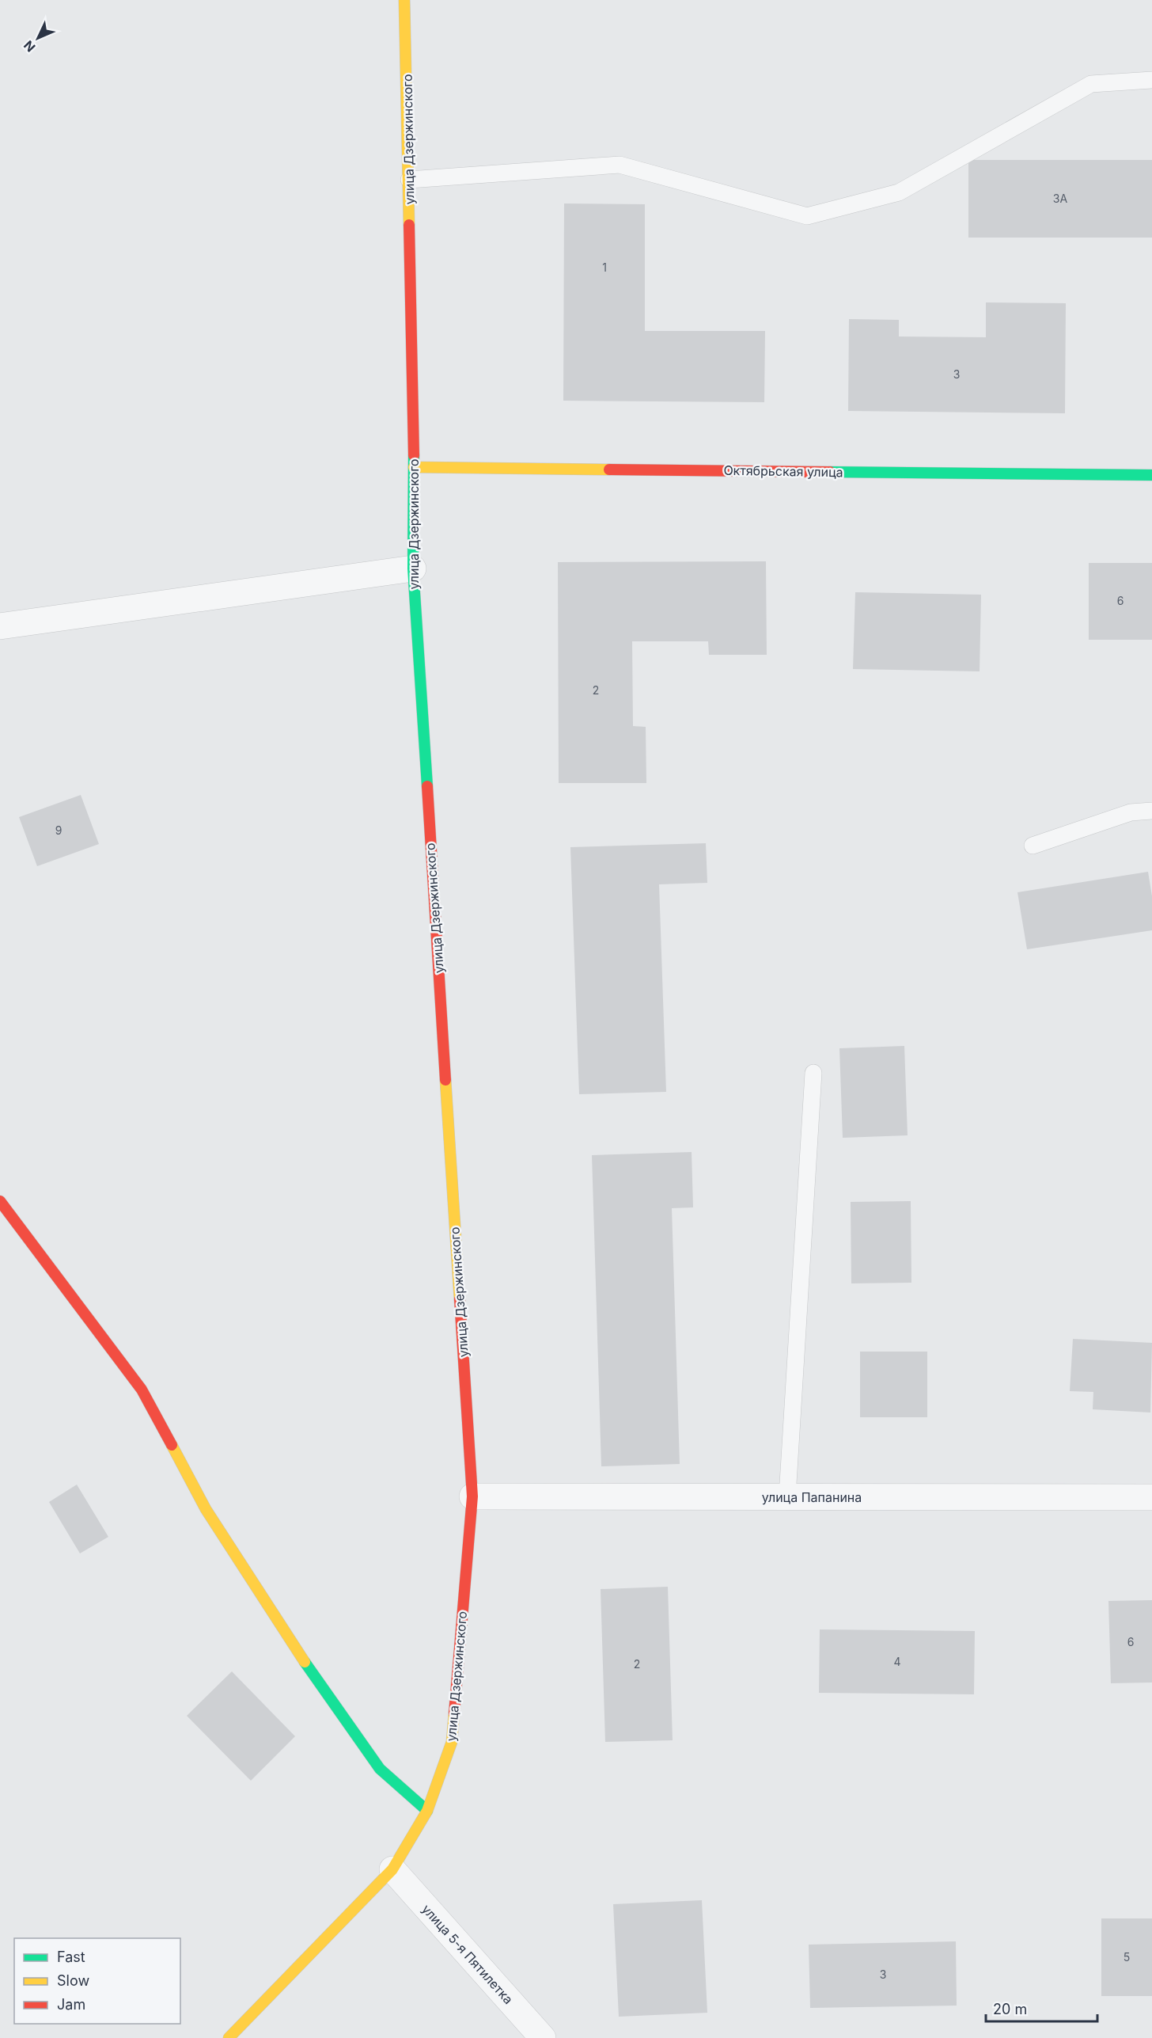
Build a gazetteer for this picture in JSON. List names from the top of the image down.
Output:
{
  "streets": {
    "street": [
      "улица Дзержинского",
      "Октябрьская улица",
      "улица Папанина",
      "улица 5-я Пятилетка"
    ]
  },
  "crossings": [
    ["улица Дзержинского", "Октябрьская улица"],
    ["улица Дзержинского", "улица Папанина"],
    ["улица Дзержинского", "улица 5-я Пятилетка"]
  ],
  "house_numbers": [
    "3А",
    "1",
    "3",
    "6",
    "2",
    "9",
    "6",
    "4",
    "2",
    "5",
    "3"
  ],
  "legend": ["Fast", "Slow", "Jam"],
  "scale_bar": "20 m",
  "north": "bottom left"
}
